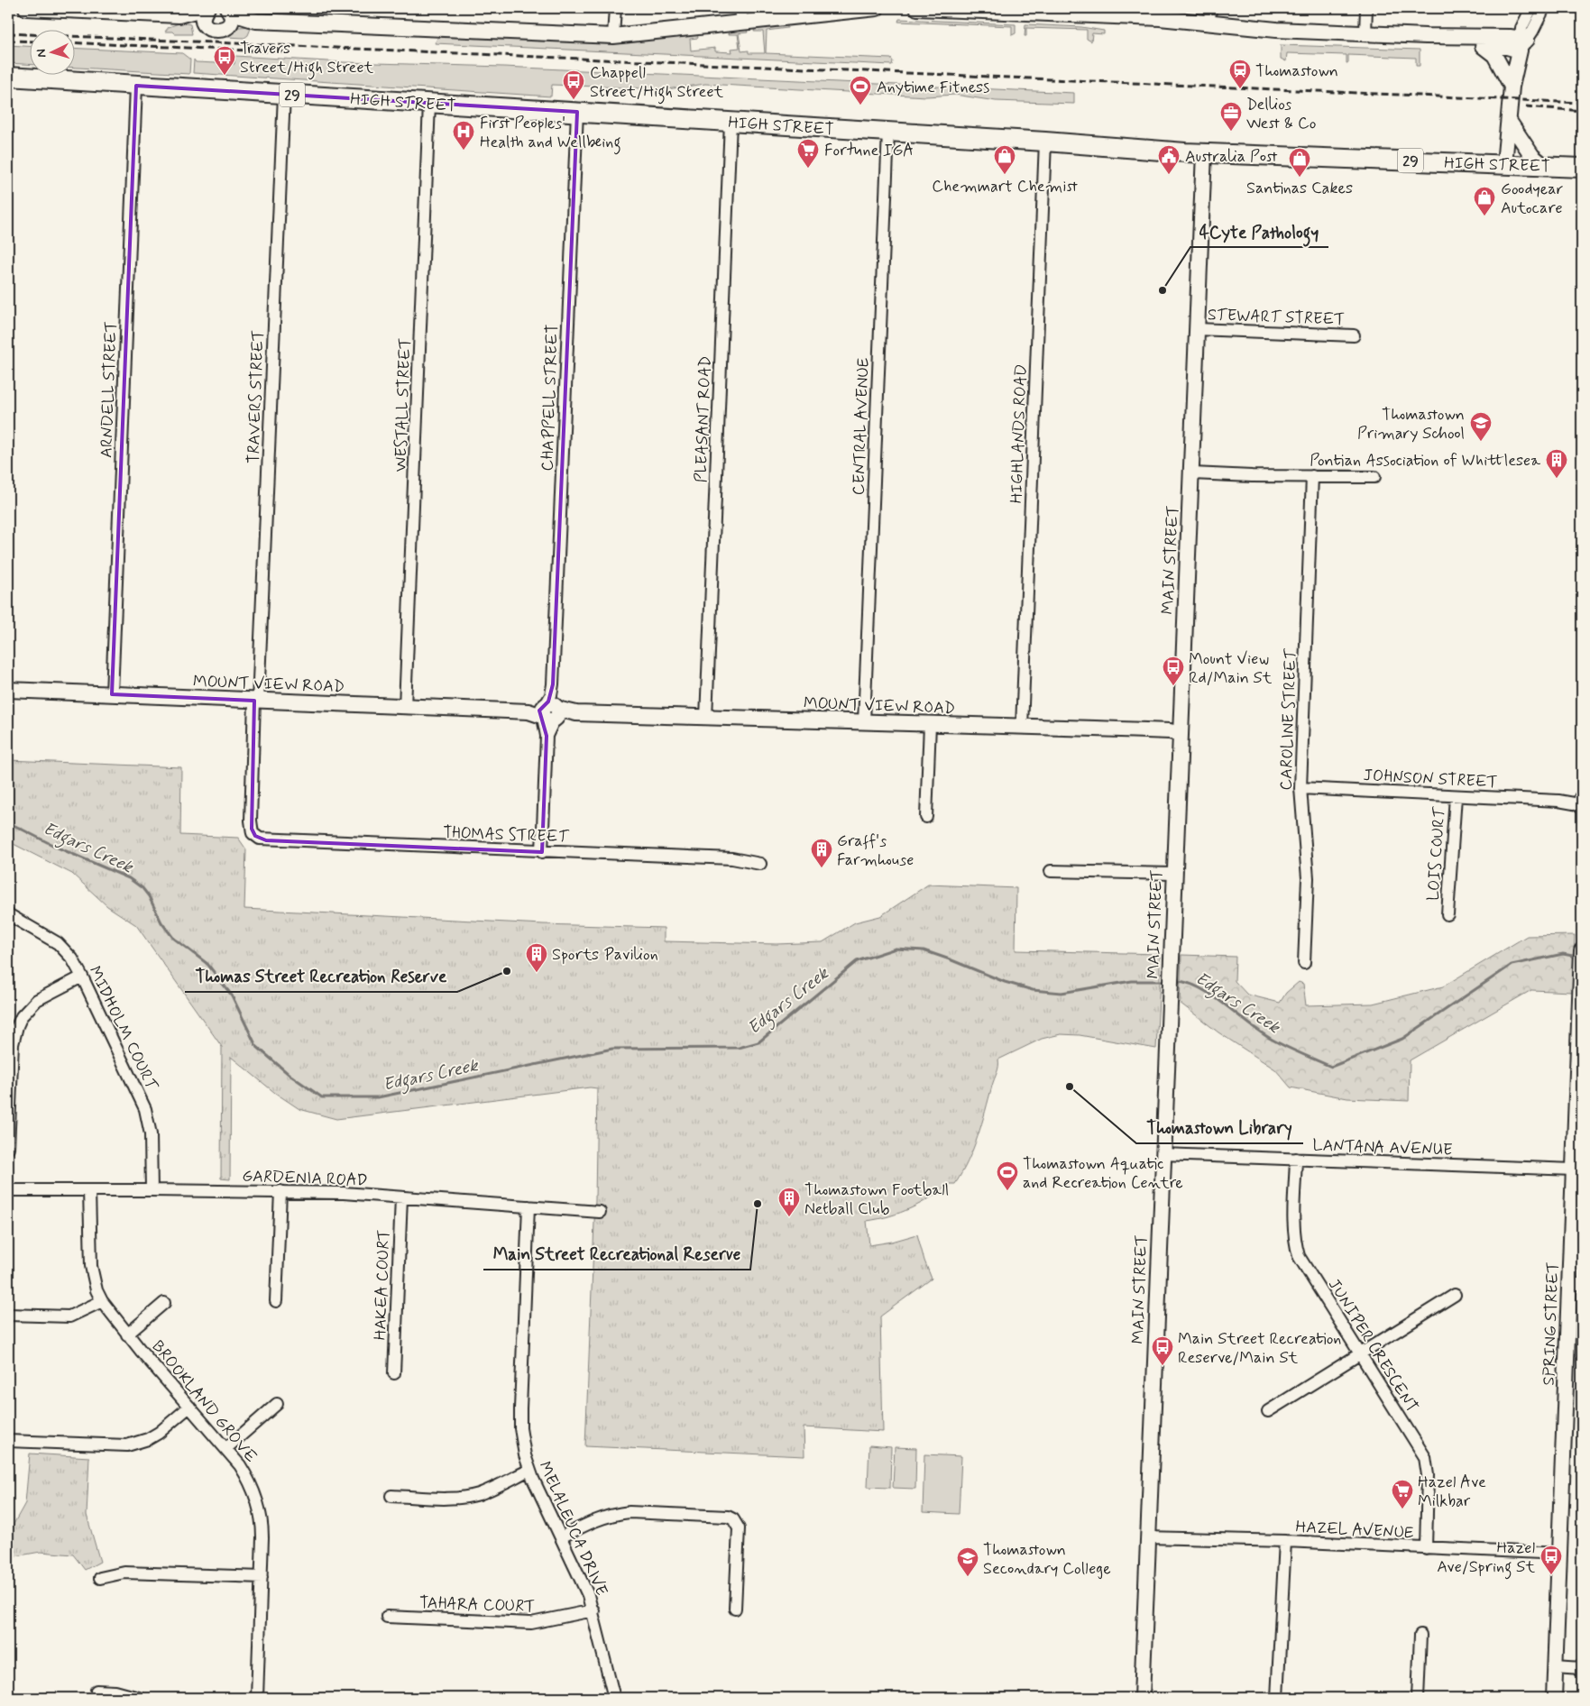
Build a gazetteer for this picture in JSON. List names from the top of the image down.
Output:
{
  "streets": {
    "main road": ["29", "HIGH STREET"],
    "street": [
      "STEWART STREET",
      "ARNDELL STREET",
      "TRAVERS STREET",
      "CHAPPELL STREET",
      "WESTALL STREET",
      "PLEASANT ROAD",
      "CENTRAL AVENUE",
      "HIGHLANDS ROAD",
      "MAIN STREET",
      "MOUNT VIEW ROAD",
      "CAROLINE STREET",
      "JOHNSON STREET",
      "THOMAS STREET",
      "LOIS COURT",
      "MIDHOLM COURT",
      "LANTANA AVENUE",
      "GARDENIA ROAD",
      "HAKEA COURT",
      "SPRING STREET",
      "JUNIPER CRESCENT",
      "BROOKLAND GROVE",
      "MELALEUCA DRIVE",
      "HAZEL AVENUE",
      "TAHARA COURT"
    ]
  },
  "crossings": [
    ["HIGH STREET", "ARNDELL STREET"],
    ["HIGH STREET", "TRAVERS STREET"],
    ["HIGH STREET", "CHAPPELL STREET"],
    ["HIGH STREET", "WESTALL STREET"],
    ["HIGH STREET", "PLEASANT ROAD"],
    ["HIGH STREET", "CENTRAL AVENUE"],
    ["HIGH STREET", "HIGHLANDS ROAD"],
    ["HIGH STREET", "MAIN STREET"],
    ["STEWART STREET", "MAIN STREET"],
    ["ARNDELL STREET", "MOUNT VIEW ROAD"],
    ["TRAVERS STREET", "MOUNT VIEW ROAD"],
    ["TRAVERS STREET", "THOMAS STREET"],
    ["CHAPPELL STREET", "MOUNT VIEW ROAD"],
    ["WESTALL STREET", "MOUNT VIEW ROAD"],
    ["PLEASANT ROAD", "MOUNT VIEW ROAD"],
    ["CENTRAL AVENUE", "MOUNT VIEW ROAD"],
    ["HIGHLANDS ROAD", "MOUNT VIEW ROAD"],
    ["MAIN STREET", "MOUNT VIEW ROAD"],
    ["MAIN STREET", "LANTANA AVENUE"],
    ["MAIN STREET", "HAZEL AVENUE"],
    ["CAROLINE STREET", "JOHNSON STREET"],
    ["JOHNSON STREET", "LOIS COURT"],
    ["MIDHOLM COURT", "GARDENIA ROAD"],
    ["LANTANA AVENUE", "SPRING STREET"],
    ["LANTANA AVENUE", "JUNIPER CRESCENT"],
    ["GARDENIA ROAD", "HAKEA COURT"],
    ["GARDENIA ROAD", "BROOKLAND GROVE"],
    ["GARDENIA ROAD", "MELALEUCA DRIVE"],
    ["SPRING STREET", "HAZEL AVENUE"],
    ["JUNIPER CRESCENT", "HAZEL AVENUE"],
    ["MELALEUCA DRIVE", "TAHARA COURT"]
  ],
  "water": ["Edgars Creek"],
  "places": {
    "bus stop": [
      "Travers Street/High Street",
      "Chappell Street/High Street",
      "Mount View Rd/Main St",
      "Main Street Recreation Reserve/Main St",
      "Hazel Ave/Spring St"
    ],
    "station": ["Thomastown"],
    "sports": ["Anytime Fitness", "Thomastown Aquatic and Recreation Centre"],
    "office": ["Dellios West & Co"],
    "hospital": ["First Peoples' Health and Wellbeing"],
    "supermarket": ["Fortune IGA", "Hazel Ave Milkbar"],
    "shop": ["Chemmart Chemist", "Santinas Cakes", "Goodyear Autocare"],
    "public building": ["Australia Post"],
    "other": [
      "4Cyte Pathology",
      "Thomas Street Recreation Reserve",
      "Thomastown Library",
      "Main Street Recreational Reserve"
    ],
    "school or university": ["Thomastown Primary School", "Thomastown Secondary College"],
    "building": [
      "Pontian Association of Whittlesea",
      "Graff's Farmhouse",
      "Sports Pavilion",
      "Thomastown Football Netball Club"
    ]
  },
  "north": "left"
}
